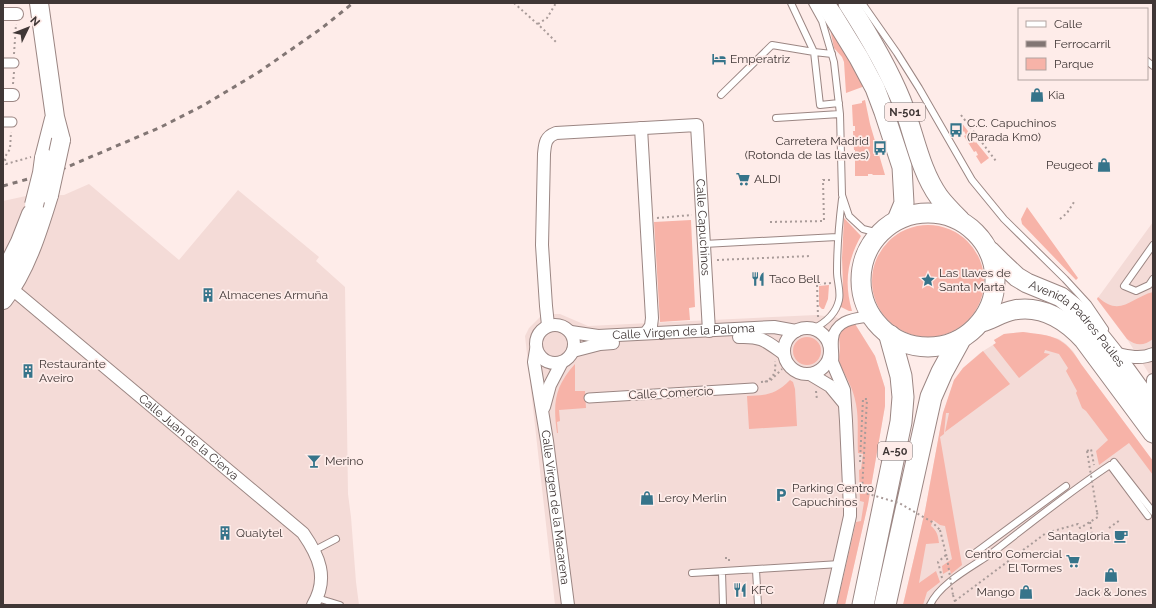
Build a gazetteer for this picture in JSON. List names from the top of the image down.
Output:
{
  "streets": {
    "highway": ["N-501", "Avenida Padres Paúles", "A-50"],
    "street": [
      "Calle Capuchinos",
      "Calle Virgen de la Paloma",
      "Calle Comercio",
      "Calle Juan de la Cierva",
      "Calle Virgen de la Macarena"
    ]
  },
  "crossings": [
    ["N-501", "Avenida Padres Paúles"],
    ["N-501", "A-50"],
    ["Calle Capuchinos", "Calle Virgen de la Paloma"],
    ["Avenida Padres Paúles", "A-50"],
    ["Calle Virgen de la Paloma", "Calle Virgen de la Macarena"]
  ],
  "places": {
    "hotel": ["Emperatriz"],
    "shop": [
      "Kia",
      "Peugeot",
      "Leroy Merlin",
      "Jack & Jones",
      "Mango"
    ],
    "bus stop": ["C.C. Capuchinos (Parada Km0)", "Carretera Madrid (Rotonda de las llaves)"],
    "supermarket": ["ALDI", "Centro Comercial El Tormes"],
    "restaurant": ["Taco Bell", "KFC"],
    "place": ["Las llaves de Santa Marta"],
    "building": ["Almacenes Armuña", "Restaurante Aveiro", "Qualytel"],
    "bar": ["Merino"],
    "parking": ["Parking Centro Capuchinos"],
    "cafe": ["Santagloria"]
  },
  "legend": ["Calle", "Ferrocarril", "Parque"],
  "north": "top right"
}
